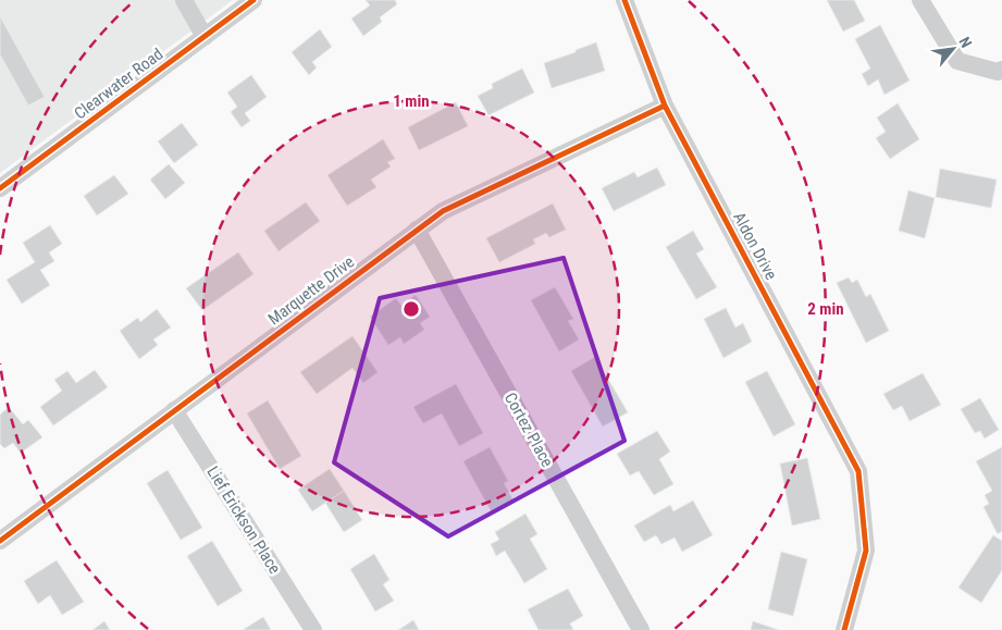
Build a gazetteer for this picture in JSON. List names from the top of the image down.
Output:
{
  "streets": {
    "street": [
      "Clearwater Road",
      "Aldon Drive",
      "Marquette Drive",
      "Cortez Place",
      "Lief Erickson Place"
    ]
  },
  "crossings": [
    ["Aldon Drive", "Marquette Drive"],
    ["Marquette Drive", "Cortez Place"],
    ["Marquette Drive", "Lief Erickson Place"]
  ],
  "north": "top right",
  "rings": ["1 min", "2 min"]
}
